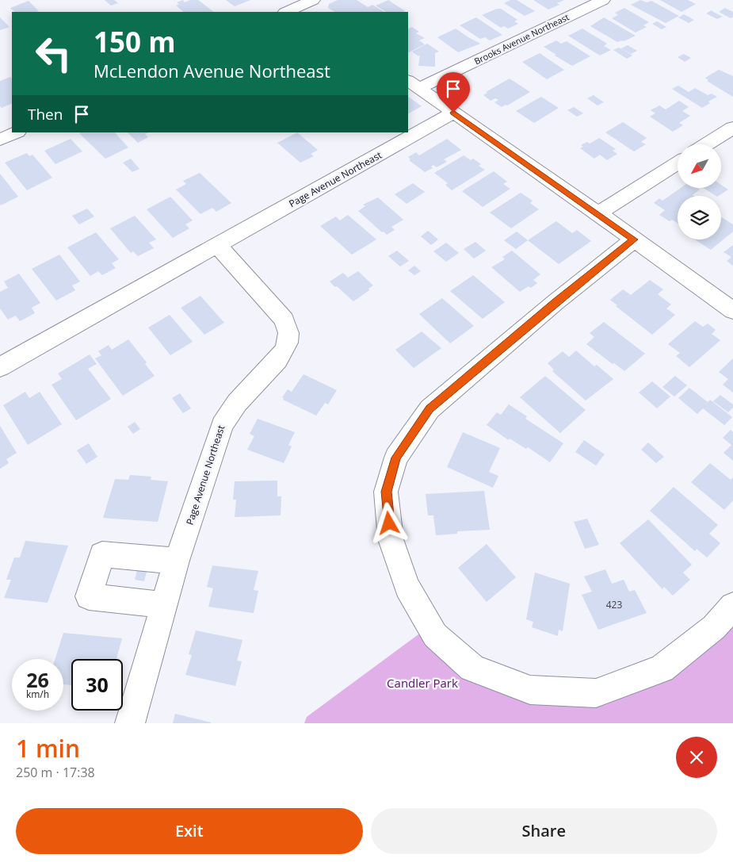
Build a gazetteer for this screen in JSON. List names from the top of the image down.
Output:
{
  "streets": {
    "street": ["Brooks Avenue Northeast", "Page Avenue Northeast"]
  },
  "parks": ["Candler Park"],
  "house_numbers": ["423"],
  "north": "bottom left",
  "page": {
    "turn": ["150 m", "McLendon Avenue Northeast"],
    "then": "Then",
    "speed": "26 km/h",
    "limit": "30",
    "heading": ["1 min", "250 m · 17:38"],
    "buttons": ["Exit", "Share"]
  }
}
